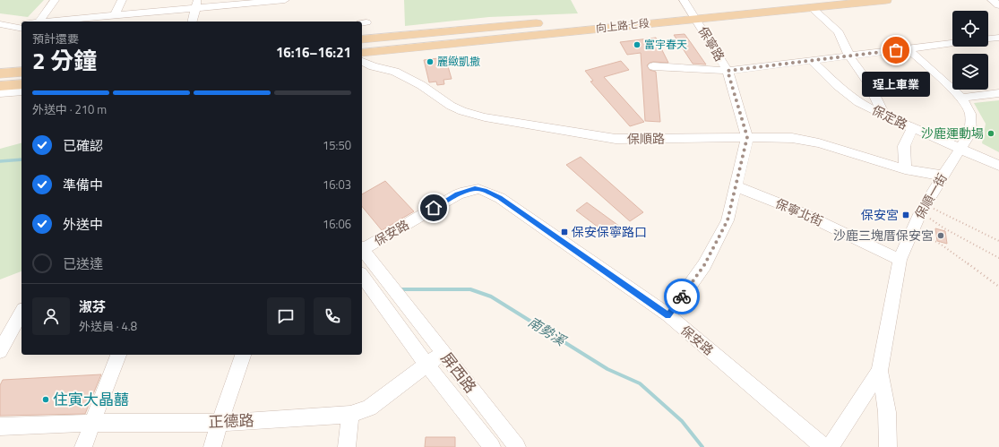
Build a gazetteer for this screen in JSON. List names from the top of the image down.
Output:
{
  "streets": {
    "main road": ["向上路七段"],
    "street": [
      "保寧路",
      "保定路",
      "保順路",
      "保順一街",
      "保寧北街",
      "保安路",
      "屏西路",
      "正德路"
    ]
  },
  "crossings": [
    ["向上路七段", "保寧路"],
    ["保寧路", "保順路"],
    ["保寧路", "保寧北街"],
    ["保寧路", "保安路"],
    ["保定路", "保順一街"],
    ["保順路", "保順一街"],
    ["保順一街", "保寧北街"],
    ["屏西路", "正德路"]
  ],
  "water": ["南勢溪"],
  "places": {
    "other": [
      "富宇春天",
      "珵上車業",
      "麗緻凱撒",
      "沙鹿運動場",
      "沙鹿三塊厝保安宮",
      "住寅大晶囍"
    ],
    "transit": ["保安宮", "保安保寧路口"]
  },
  "page": {
    "heading": ["2 分鐘", "預計還要", "16:16–16:21"],
    "panel": ["淑芬", "外送員 · 4.8"],
    "bubble": "珵上車業",
    "bar": "外送中 · 210 m",
    "list": [
      ["已確認", "15:50"],
      ["準備中", "16:03"],
      ["外送中", "16:06"],
      "已送達"
    ]
  }
}
